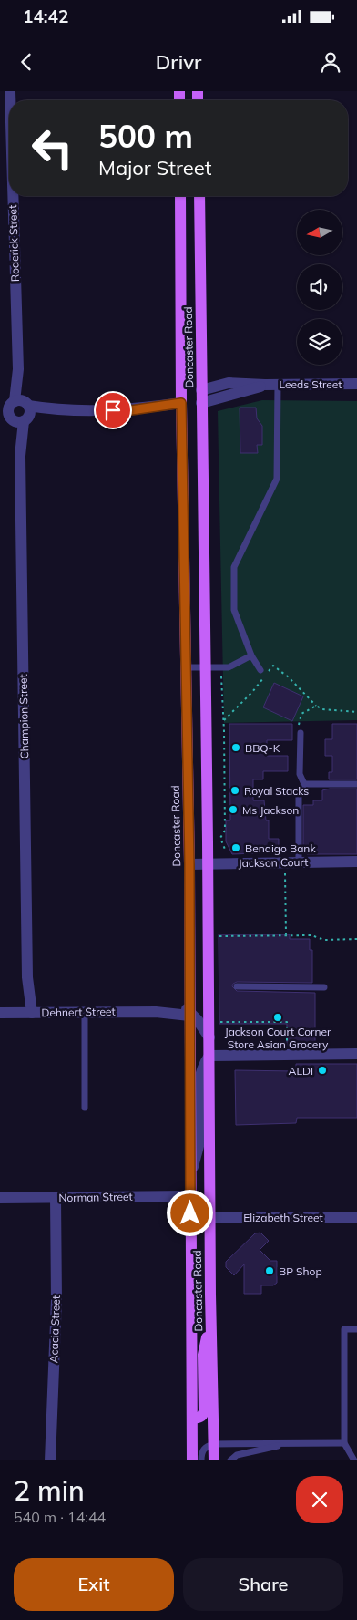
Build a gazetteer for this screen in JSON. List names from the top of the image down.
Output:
{
  "streets": {
    "main road": ["Doncaster Road"],
    "street": [
      "Roderick Street",
      "Leeds Street",
      "Champion Street",
      "Jackson Court",
      "Dehnert Street",
      "Norman Street",
      "Elizabeth Street",
      "Acacia Street"
    ]
  },
  "crossings": [
    ["Roderick Street", "Champion Street"],
    ["Doncaster Road", "Leeds Street"],
    ["Doncaster Road", "Jackson Court"],
    ["Doncaster Road", "Dehnert Street"],
    ["Doncaster Road", "Norman Street"],
    ["Doncaster Road", "Elizabeth Street"],
    ["Champion Street", "Dehnert Street"],
    ["Norman Street", "Acacia Street"]
  ],
  "places": [
    "BBQ-K",
    "Royal Stacks",
    "Ms Jackson",
    "Bendigo Bank",
    "Jackson Court Corner Store Asian Grocery",
    "ALDI",
    "BP Shop"
  ],
  "north": "left",
  "page": {
    "status": "14:42",
    "header": "Drivr",
    "turn": ["500 m", "Major Street"],
    "heading": ["2 min", "540 m · 14:44"],
    "buttons": ["Exit", "Share"]
  }
}
